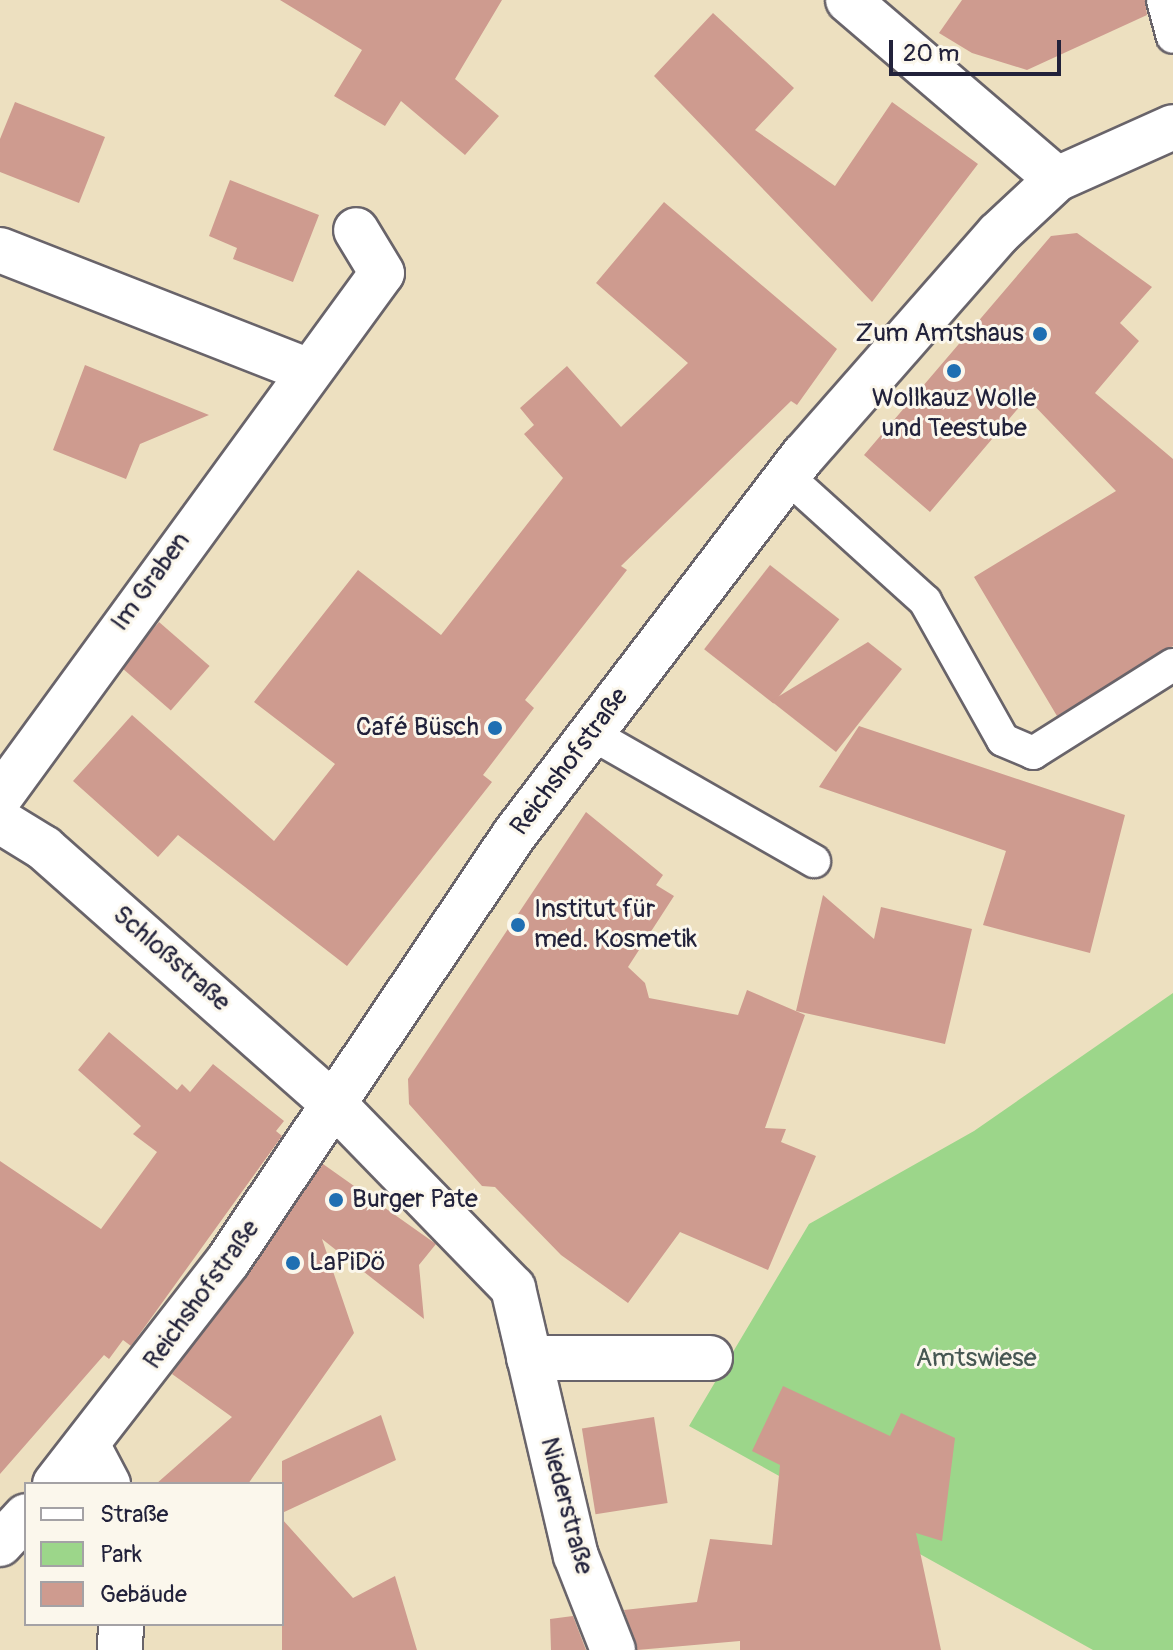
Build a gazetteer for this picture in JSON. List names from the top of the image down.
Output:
{
  "streets": {
    "street": [
      "Im Graben",
      "Reichshofstraße",
      "Schloßstraße",
      "Niederstraße"
    ]
  },
  "crossings": [
    ["Reichshofstraße", "Schloßstraße"],
    ["Reichshofstraße", "Niederstraße"],
    ["Schloßstraße", "Niederstraße"]
  ],
  "parks": ["Amtswiese"],
  "places": [
    "Zum Amtshaus",
    "Wollkauz Wolle und Teestube",
    "Café Büsch",
    "Institut für med. Kosmetik",
    "Burger Pate",
    "LaPiDö"
  ],
  "legend": ["Straße", "Park", "Gebäude"],
  "scale_bar": "20 m"
}
